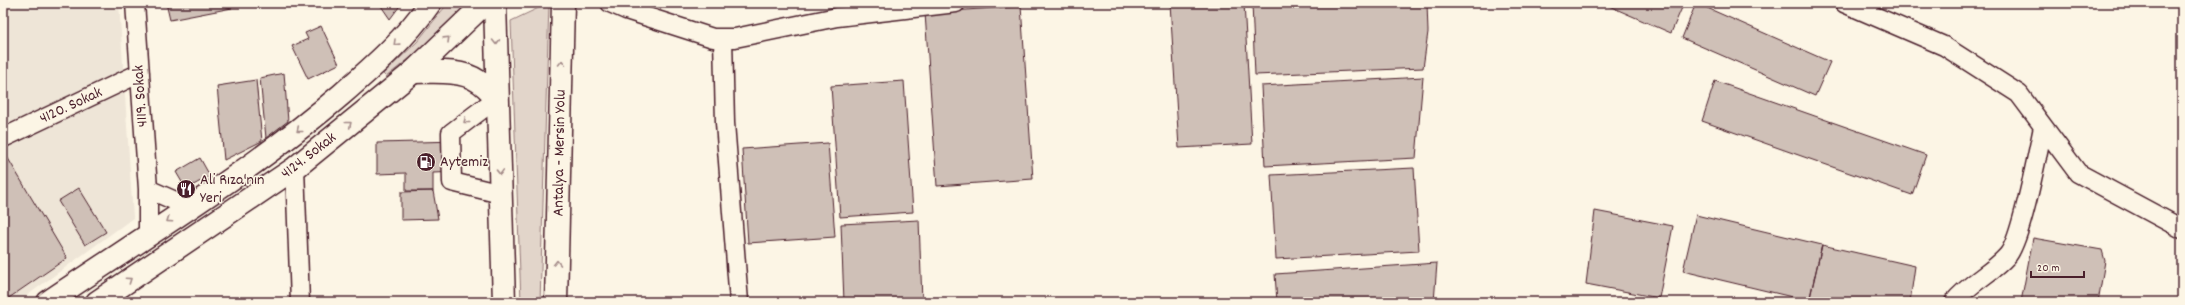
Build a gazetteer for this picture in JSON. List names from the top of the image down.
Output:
{
  "streets": {
    "main road": ["Antalya - Mersin Yolu", "4124. Sokak"],
    "street": ["4119. Sokak", "4120. Sokak"]
  },
  "crossings": [
    ["4119. Sokak", "4120. Sokak"]
  ],
  "places": {
    "fuel station": ["Aytemiz"],
    "restaurant": ["Ali Rıza'nın Yeri"]
  },
  "scale_bar": "20 m"
}
